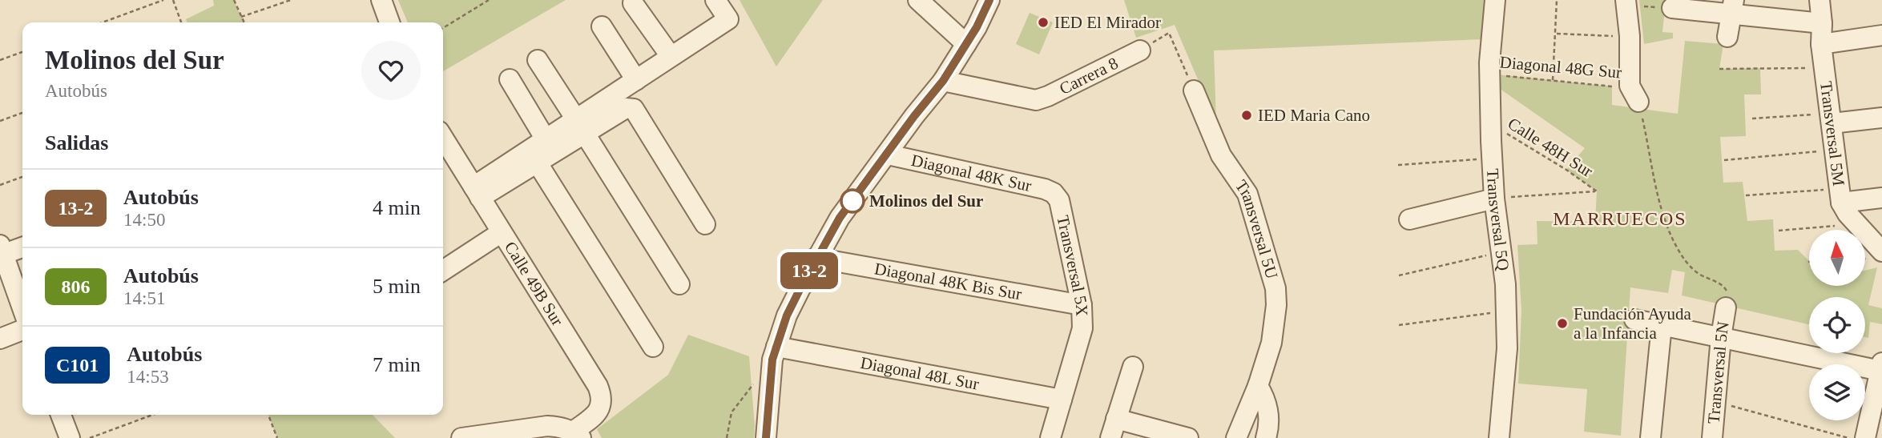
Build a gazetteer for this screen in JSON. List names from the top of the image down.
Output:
{
  "streets": {
    "street": [
      "Carrera 8",
      "Transversal 5M",
      "Diagonal 48K Sur",
      "Transversal 5Q",
      "Transversal 5U",
      "Transversal 5X",
      "Diagonal 48K Bis Sur",
      "Calle 49B Sur",
      "Transversal 5N",
      "Diagonal 48L Sur"
    ],
    "path": ["Diagonal 48G Sur", "Calle 48H Sur"]
  },
  "crossings": [
    ["Diagonal 48G Sur", "Transversal 5Q"],
    ["Calle 48H Sur", "Transversal 5Q"],
    ["Diagonal 48K Sur", "Transversal 5X"],
    ["Transversal 5X", "Diagonal 48K Bis Sur"],
    ["Transversal 5X", "Diagonal 48L Sur"]
  ],
  "districts": ["MARRUECOS"],
  "places": [
    "IED El Mirador",
    "IED Maria Cano",
    "Molinos del Sur",
    "Fundación Ayuda a la Infancia"
  ],
  "lines": ["bus line 13-2"],
  "north": "top",
  "page": {
    "on_map": "13-2",
    "heading": [
      ["Molinos del Sur", "Autobús"],
      "Salidas"
    ],
    "list": [
      {
        "mark": "13-2",
        "name": "Autobús",
        "note": "14:50",
        "value": "4 min"
      },
      {
        "mark": "806",
        "name": "Autobús",
        "note": "14:51",
        "value": "5 min"
      },
      {
        "mark": "C101",
        "name": "Autobús",
        "note": "14:53",
        "value": "7 min"
      }
    ]
  }
}
